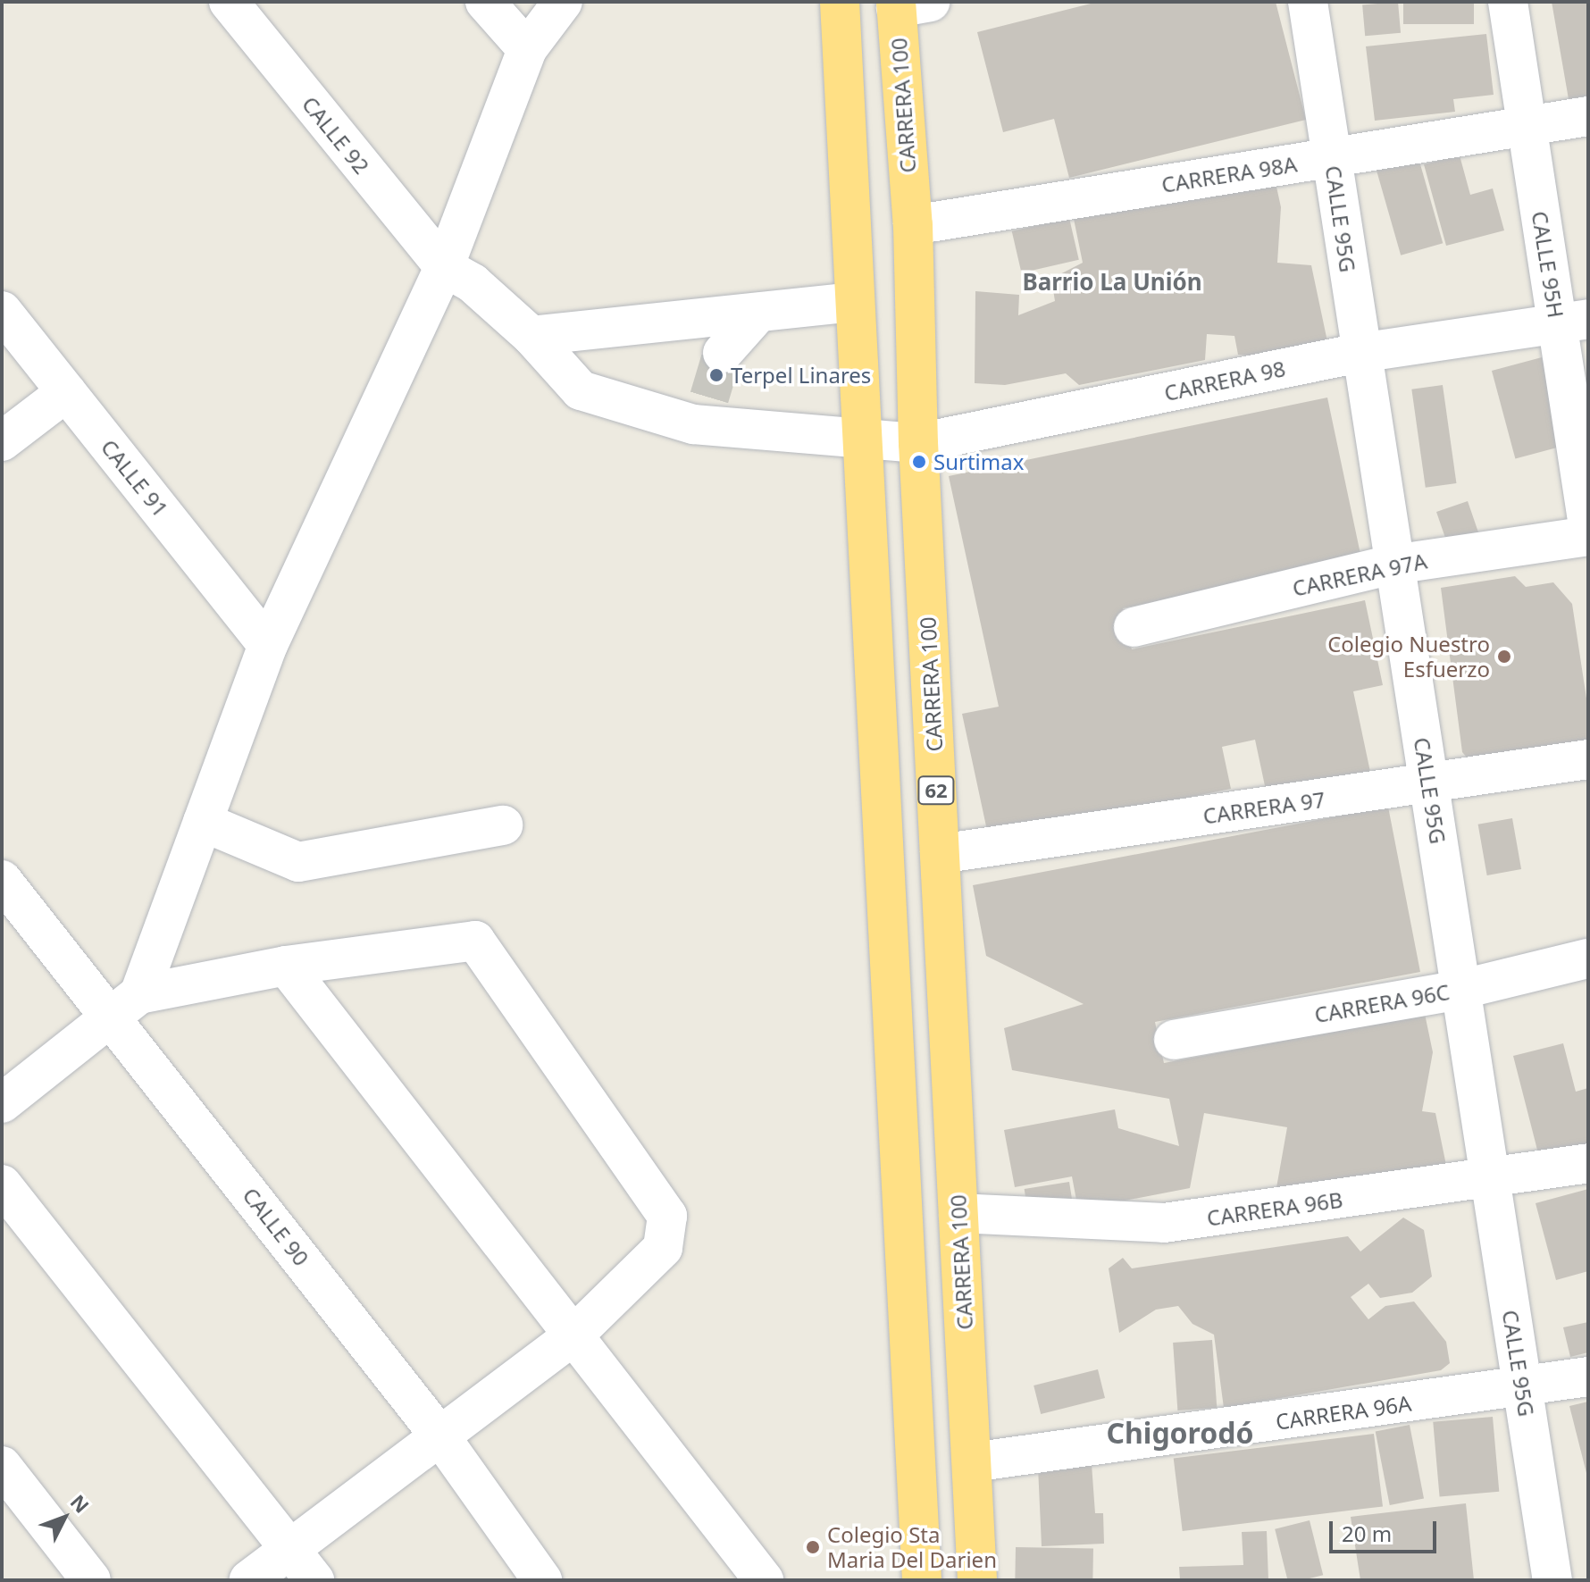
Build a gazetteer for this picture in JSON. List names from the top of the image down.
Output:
{
  "streets": {
    "highway": ["CARRERA 100", "62"],
    "street": [
      "CALLE 92",
      "CARRERA 98A",
      "CALLE 95G",
      "CALLE 95H",
      "CARRERA 98",
      "CALLE 91",
      "CARRERA 97A",
      "CARRERA 97",
      "CARRERA 96C",
      "CARRERA 96B",
      "CALLE 90",
      "CARRERA 96A"
    ]
  },
  "crossings": [
    ["CARRERA 100", "CARRERA 98A"],
    ["CARRERA 100", "CARRERA 98"],
    ["CARRERA 100", "CARRERA 97"],
    ["CARRERA 100", "CARRERA 96B"],
    ["CARRERA 100", "CARRERA 96A"],
    ["CALLE 92", "CARRERA 98"],
    ["CARRERA 98A", "CALLE 95G"],
    ["CARRERA 98A", "CALLE 95H"],
    ["CALLE 95G", "CARRERA 98"],
    ["CALLE 95G", "CARRERA 97A"],
    ["CALLE 95G", "CARRERA 97"],
    ["CALLE 95G", "CARRERA 96C"],
    ["CALLE 95G", "CARRERA 96B"],
    ["CALLE 95G", "CARRERA 96A"],
    ["CALLE 95H", "CARRERA 98"]
  ],
  "districts": ["Barrio La Unión", "Chigorodó"],
  "places": [
    "Terpel Linares",
    "Surtimax",
    "Colegio Nuestro Esfuerzo",
    "Colegio Sta Maria Del Darien"
  ],
  "scale_bar": "20 m",
  "north": "top right"
}
